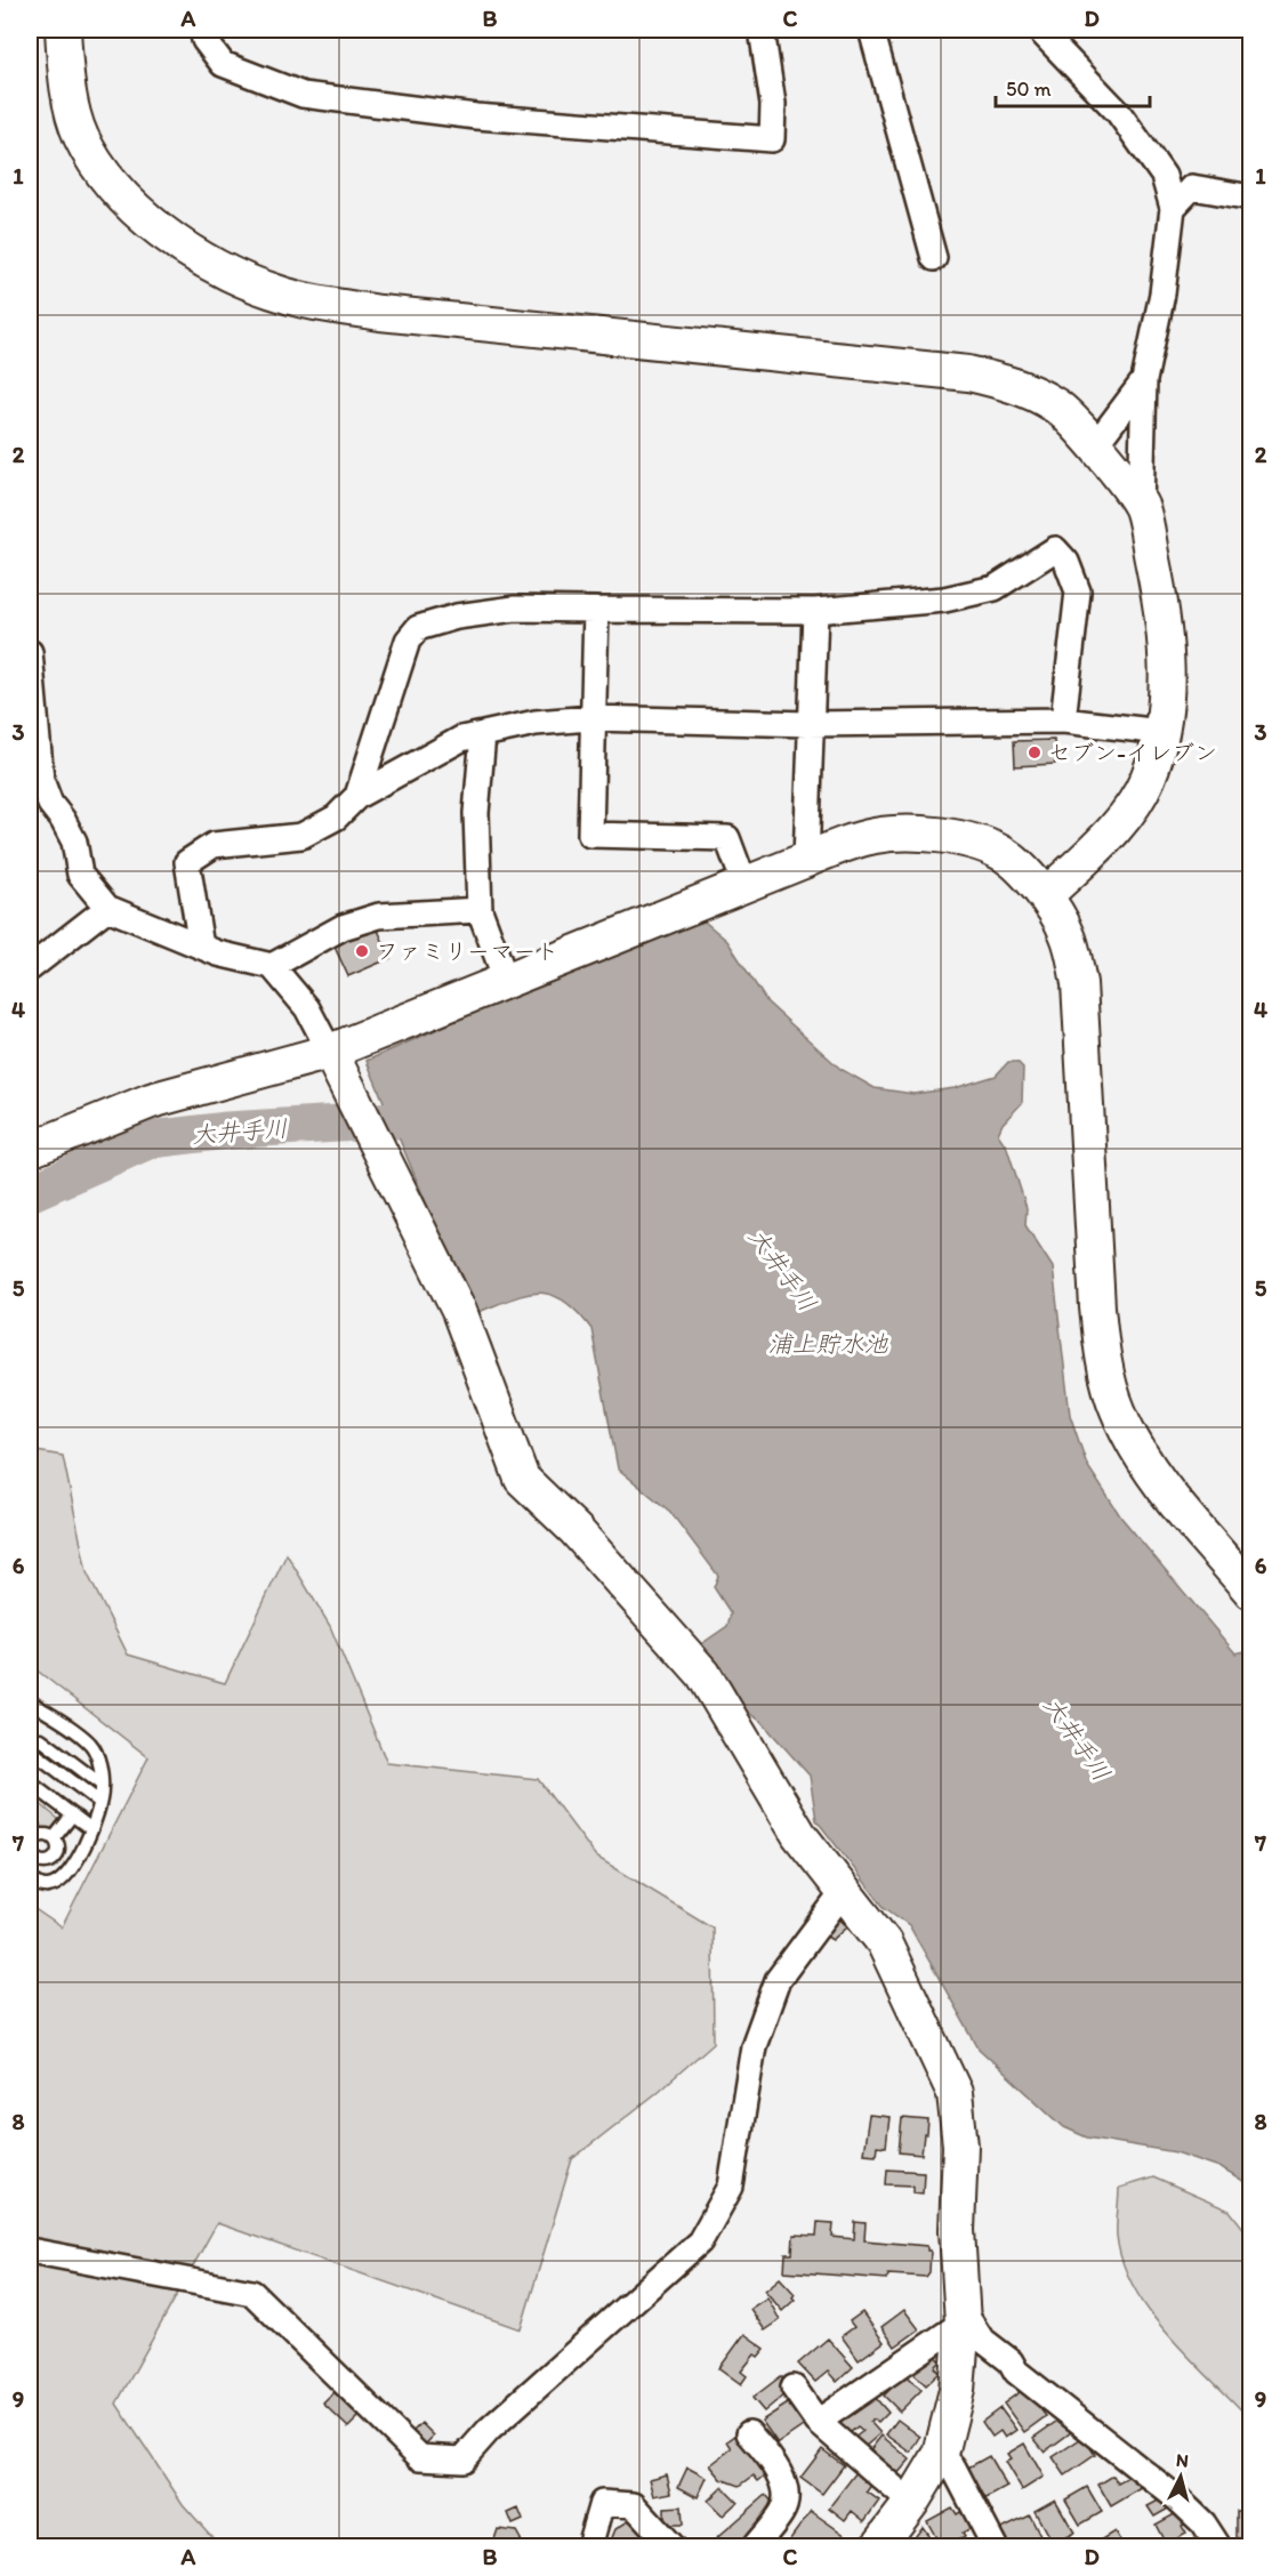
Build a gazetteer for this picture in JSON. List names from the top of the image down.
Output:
{
  "water": ["大井手川", "浦上貯水池"],
  "places": ["セブン-イレブン", "ファミリーマート"],
  "scale_bar": "50 m",
  "north": "top",
  "grid": {
    "columns": [
      "A",
      "B",
      "C",
      "D"
    ],
    "rows": [
      "1",
      "2",
      "3",
      "4",
      "5",
      "6",
      "7",
      "8",
      "9"
    ]
  }
}
